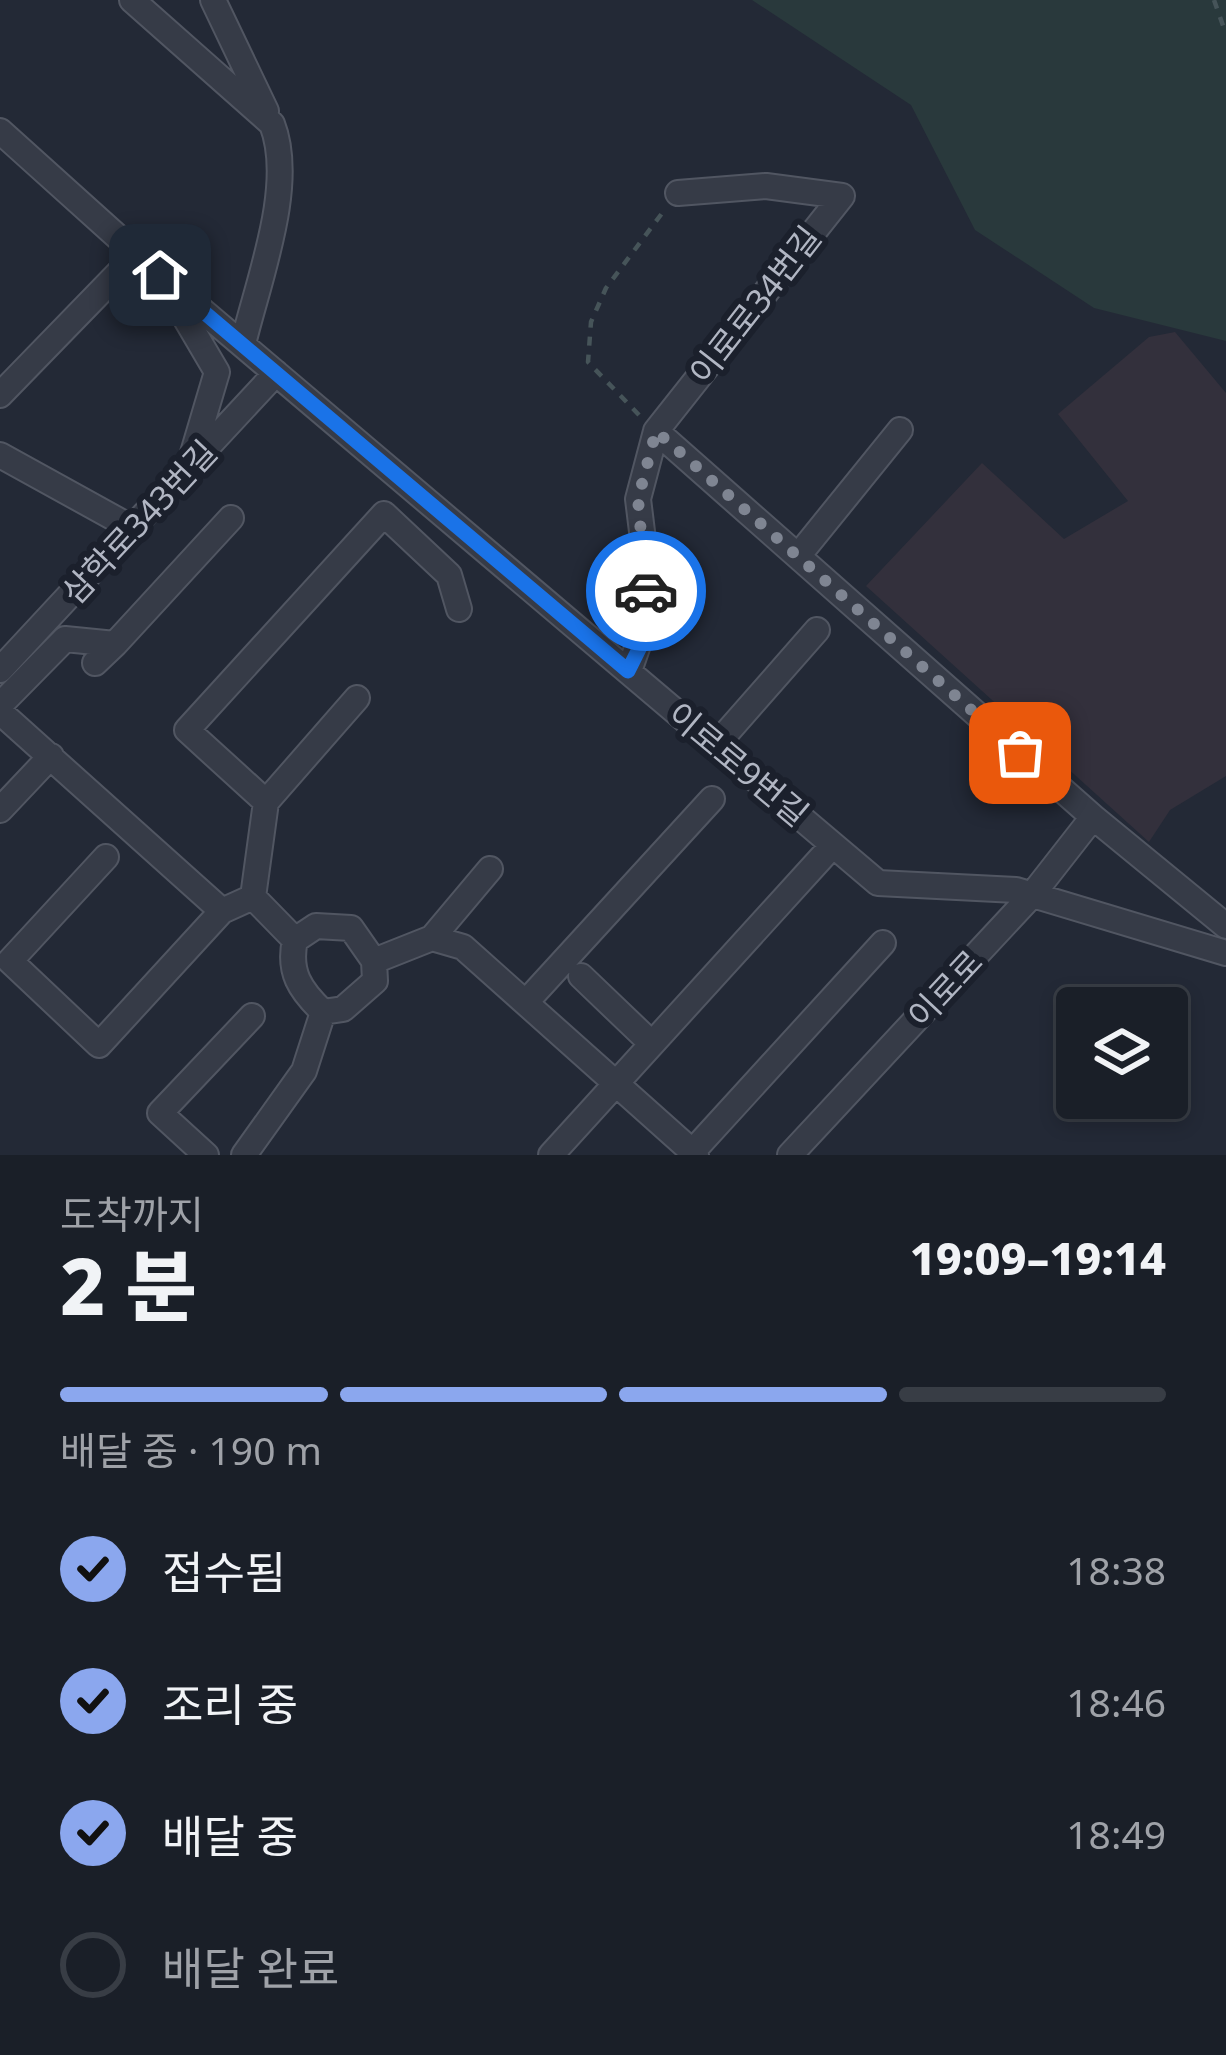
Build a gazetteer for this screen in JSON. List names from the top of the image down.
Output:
{
  "streets": {
    "street": [
      "이로로34번길",
      "삼학로343번길",
      "이로로9번길",
      "이로로"
    ]
  },
  "crossings": [
    ["삼학로343번길", "이로로9번길"],
    ["이로로9번길", "이로로"]
  ],
  "page": {
    "heading": ["2 분", "도착까지", "19:09–19:14"],
    "bar": "배달 중 · 190 m",
    "list": [
      ["접수됨", "18:38"],
      ["조리 중", "18:46"],
      ["배달 중", "18:49"],
      "배달 완료"
    ]
  }
}
